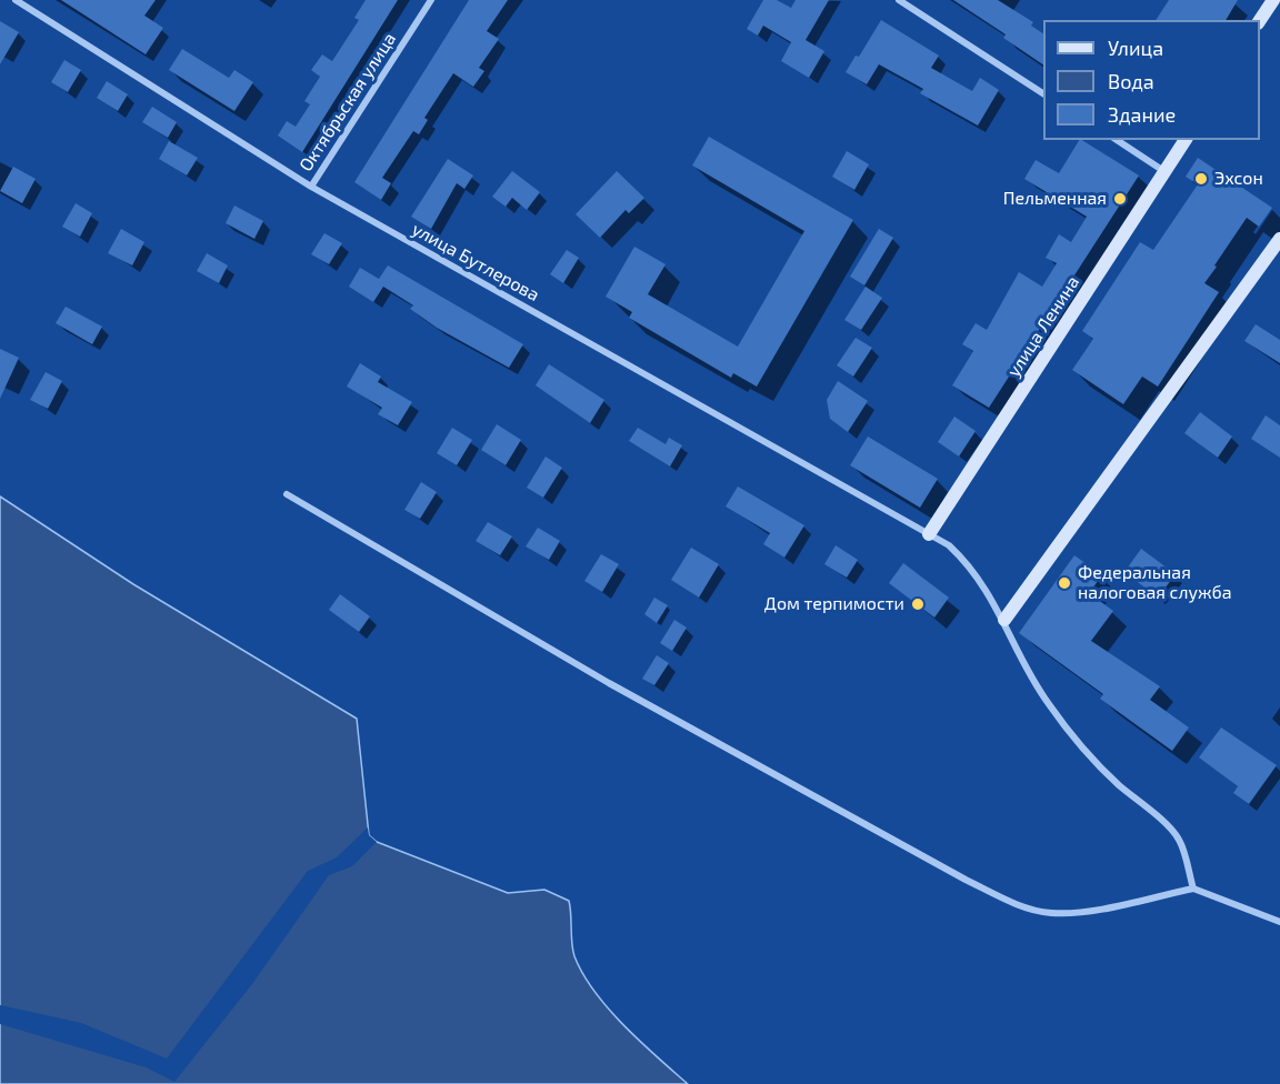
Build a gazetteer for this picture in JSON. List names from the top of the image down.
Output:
{
  "streets": {
    "street": ["Октябрьская улица", "улица Бутлерова", "улица Ленина"]
  },
  "crossings": [
    ["Октябрьская улица", "улица Бутлерова"],
    ["улица Бутлерова", "улица Ленина"]
  ],
  "places": [
    "Эхсон",
    "Пельменная",
    "Федеральная налоговая служба",
    "Дом терпимости"
  ],
  "legend": ["Улица", "Вода", "Здание"]
}
